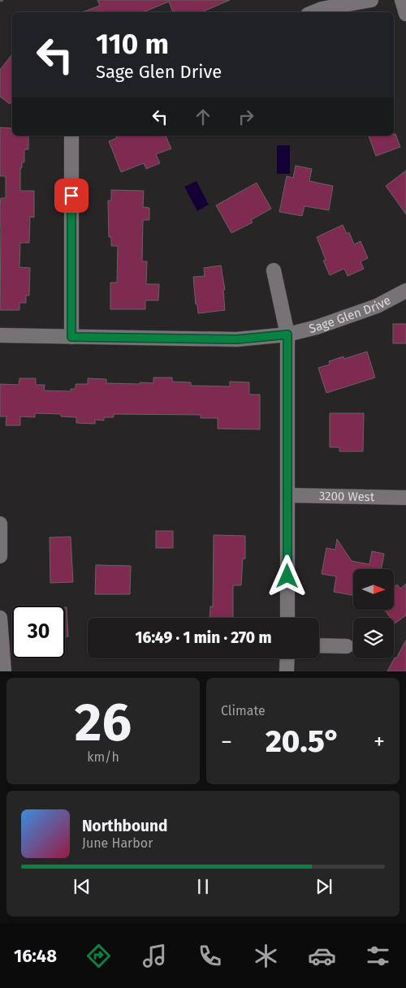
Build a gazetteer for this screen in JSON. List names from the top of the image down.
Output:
{
  "streets": {
    "street": ["Sage Glen Drive", "3200 West"]
  },
  "north": "right",
  "page": {
    "turn": ["110 m", "Sage Glen Drive"],
    "limit": "30",
    "trip": "16:49 · 1 min · 270 m",
    "tile": [
      ["26", "km/h"],
      "Climate"
    ],
    "heat": ["−", "20.5°", "+"],
    "song": ["Northbound", "June Harbor"],
    "tabs": "16:48"
  }
}
